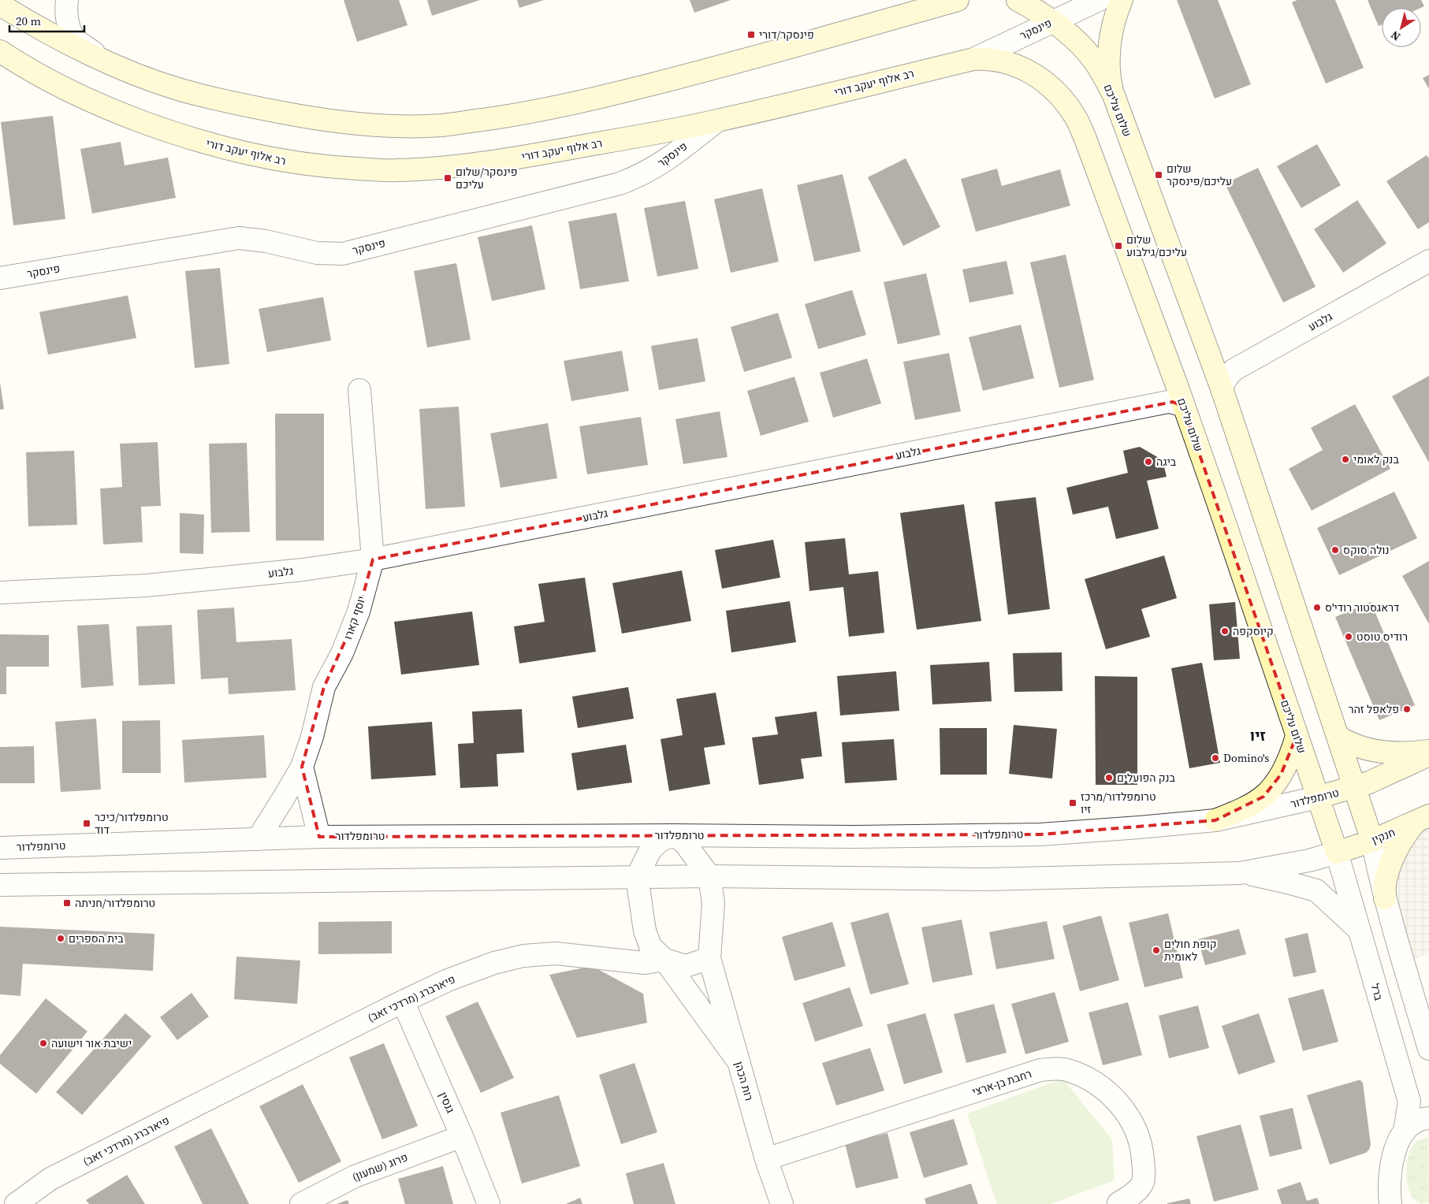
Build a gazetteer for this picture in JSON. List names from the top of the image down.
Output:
{
  "streets": {
    "main road": [
      "רב אלוף יעקב דורי",
      "שלום עליכם",
      "טרומפלדור",
      "חנקין"
    ],
    "street": [
      "פינסקר",
      "גלבוע",
      "יוסף קארו",
      "ברל",
      "פיארברג (מרדכי זאב)",
      "רות הכהן",
      "רחבת בן-ארצי",
      "גנסין",
      "פרוג (שמעון)"
    ]
  },
  "crossings": [
    ["פינסקר", "רב אלוף יעקב דורי"],
    ["פינסקר", "שלום עליכם"],
    ["רב אלוף יעקב דורי", "שלום עליכם"],
    ["שלום עליכם", "גלבוע"],
    ["שלום עליכם", "טרומפלדור"],
    ["שלום עליכם", "חנקין"],
    ["שלום עליכם", "ברל"],
    ["גלבוע", "יוסף קארו"],
    ["יוסף קארו", "טרומפלדור"],
    ["חנקין", "ברל"],
    ["פיארברג (מרדכי זאב)", "רות הכהן"],
    ["פיארברג (מרדכי זאב)", "גנסין"],
    ["רות הכהן", "רחבת בן-ארצי"],
    ["גנסין", "פרוג (שמעון)"]
  ],
  "districts": ["זיו"],
  "places": {
    "transit": [
      "פינסקר/דורי",
      "שלום עליכם/פינסקר",
      "פינסקר/שלום עליכם",
      "שלום עליכם/גילבוע",
      "טרומפלדור/מרכז זיו",
      "טרומפלדור/כיכר דוד",
      "טרומפלדור/חניתה"
    ],
    "other": [
      "בנק לאומי",
      "ביגה",
      "נולה סוקס",
      "דראגסטור רודי'ס",
      "קיוסקפה",
      "רודיס טוסט",
      "פלאפל זהר",
      "Domino's",
      "בנק הפועלים",
      "בית הספרים",
      "קופת חולים לאומית",
      "ישיבת אור וישועה"
    ]
  },
  "scale_bar": "20 m",
  "north": "bottom left"
}
